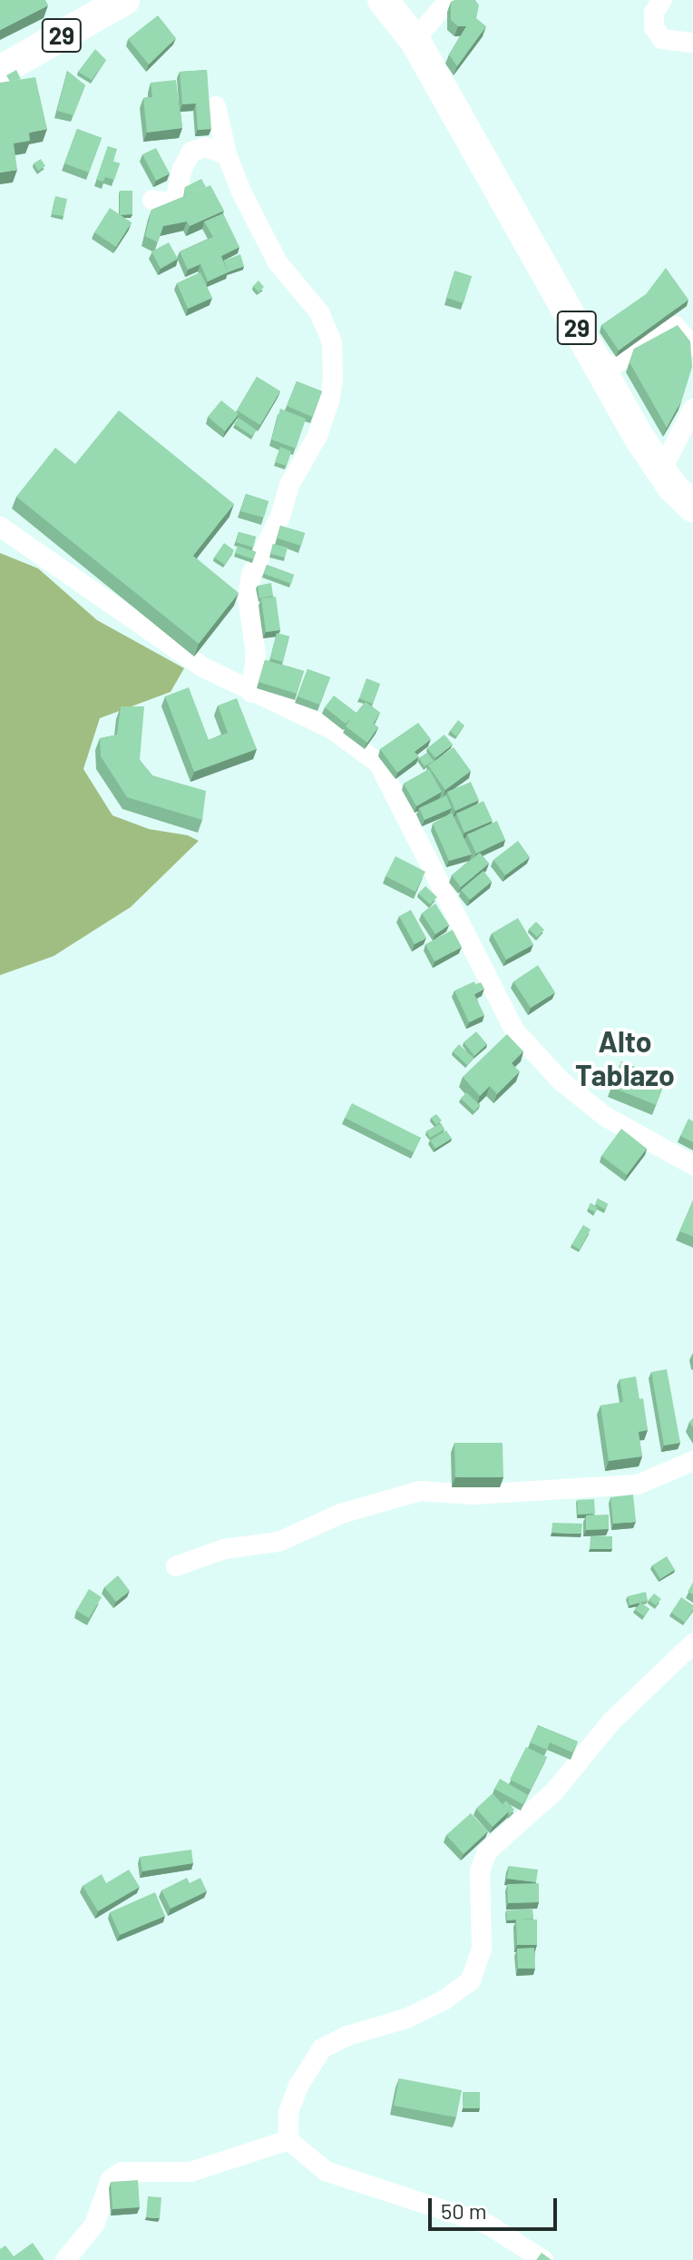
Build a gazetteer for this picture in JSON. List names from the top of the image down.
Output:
{
  "streets": {
    "main road": ["29"]
  },
  "districts": ["Alto Tablazo"],
  "scale_bar": "50 m"
}
